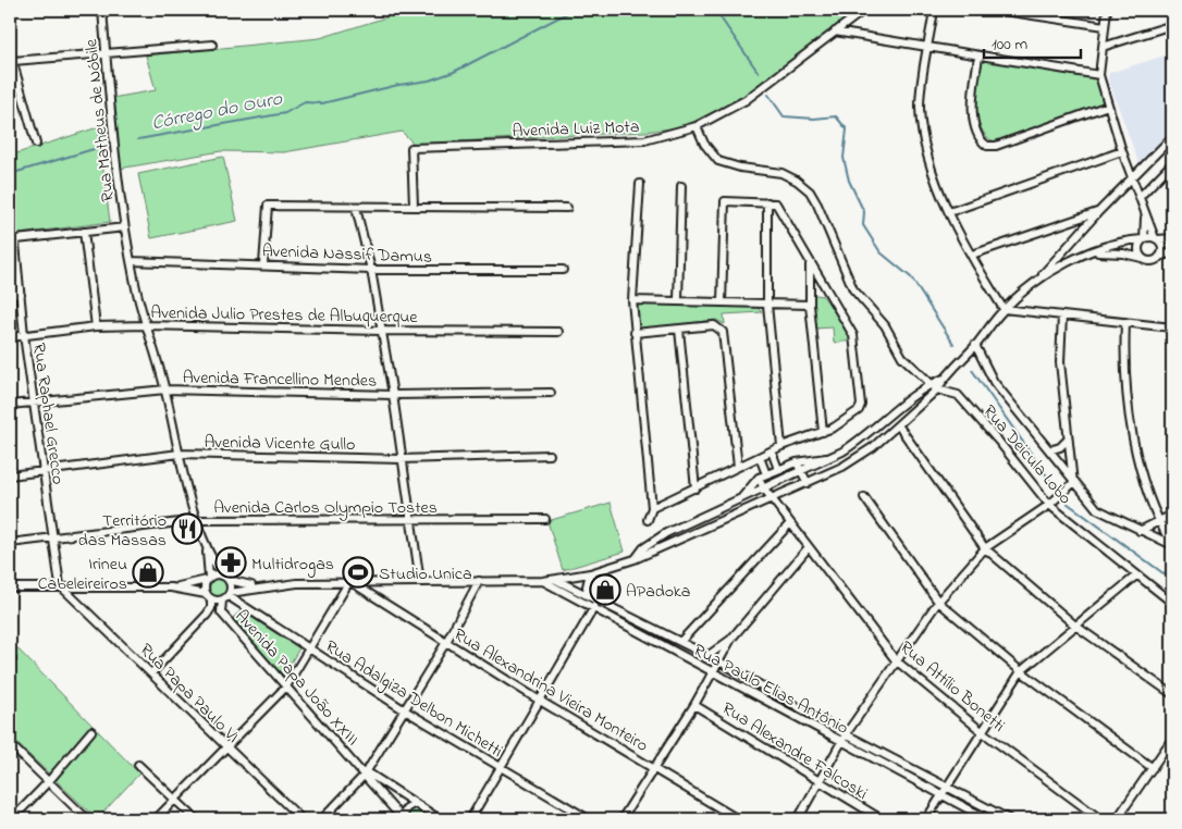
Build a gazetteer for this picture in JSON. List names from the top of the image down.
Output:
{
  "streets": {
    "street": [
      "Rua Matheus de Nóbile",
      "Avenida Luiz Mota",
      "Avenida Nassif Damus",
      "Avenida Julio Prestes de Albuquerque",
      "Avenida Francellino Mendes",
      "Rua Raphael Grecco",
      "Avenida Vicente Gullo",
      "Rua Deicula Lobo",
      "Avenida Carlos Olympio Tostes",
      "Avenida Papa João XXIII",
      "Rua Attílio Bonetti",
      "Rua Paulo Elias Antônio",
      "Rua Alexandrina Vieira Monteiro",
      "Rua Papa Paulo VI",
      "Rua Adalgiza Delbon Michetti",
      "Rua Alexandre Falcoski"
    ]
  },
  "crossings": [
    ["Rua Matheus de Nóbile", "Avenida Nassif Damus"],
    ["Rua Matheus de Nóbile", "Avenida Julio Prestes de Albuquerque"],
    ["Rua Matheus de Nóbile", "Avenida Francellino Mendes"],
    ["Rua Matheus de Nóbile", "Avenida Vicente Gullo"],
    ["Rua Matheus de Nóbile", "Avenida Carlos Olympio Tostes"],
    ["Avenida Luiz Mota", "Rua Deicula Lobo"],
    ["Avenida Julio Prestes de Albuquerque", "Rua Raphael Grecco"],
    ["Avenida Francellino Mendes", "Rua Raphael Grecco"],
    ["Rua Raphael Grecco", "Avenida Vicente Gullo"],
    ["Rua Raphael Grecco", "Avenida Carlos Olympio Tostes"],
    ["Rua Raphael Grecco", "Rua Papa Paulo VI"],
    ["Avenida Papa João XXIII", "Rua Adalgiza Delbon Michetti"]
  ],
  "water": ["Córrego do Ouro"],
  "places": {
    "restaurant": ["Território das Massas"],
    "pharmacy": ["Multidrogas"],
    "shop": ["Irineu Cabeleireiros", "APadoka"],
    "sports": ["Studio Unica"]
  },
  "scale_bar": "100 m"
}
